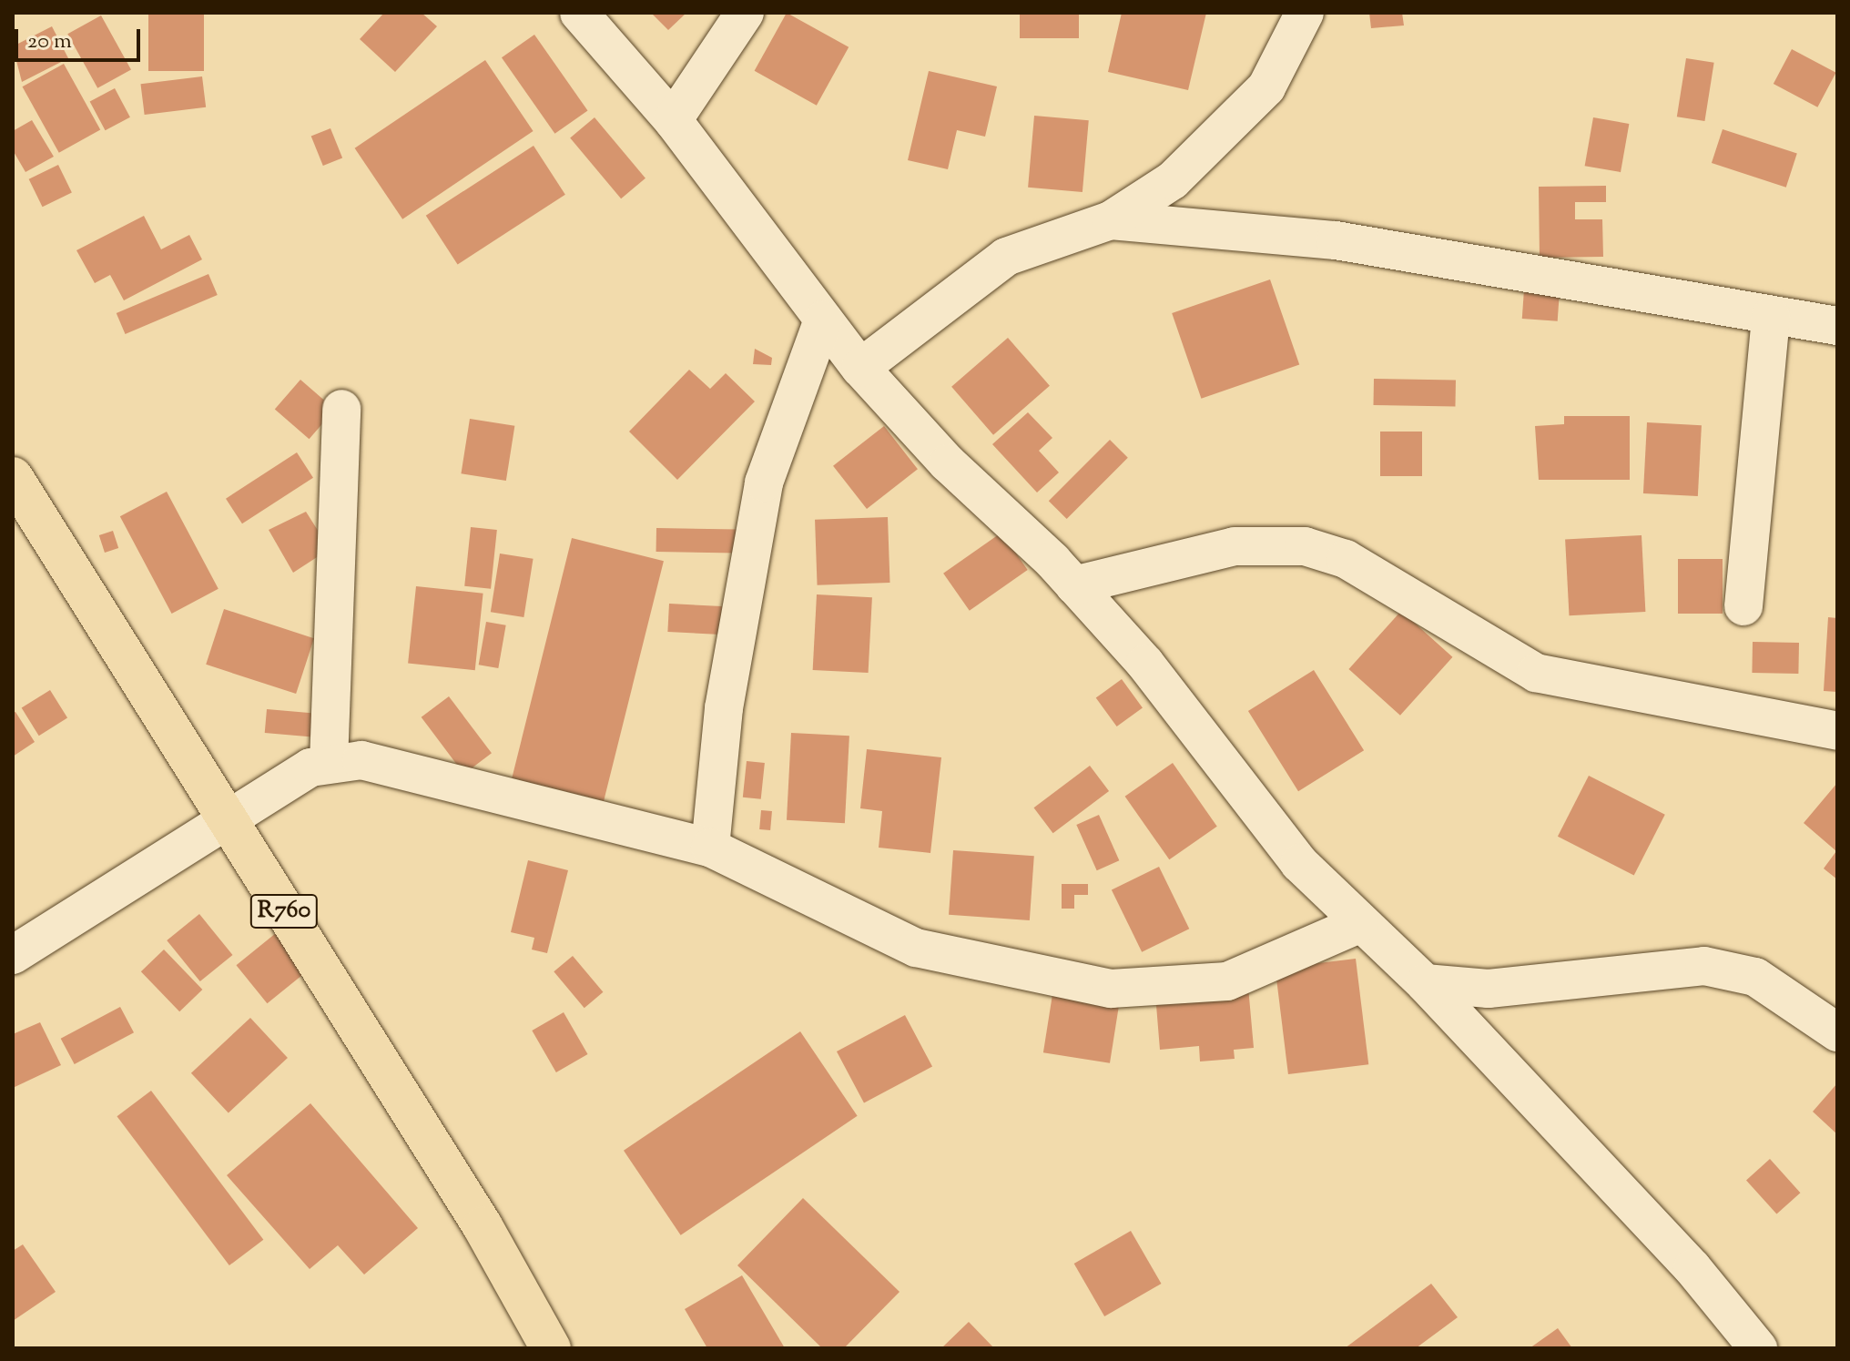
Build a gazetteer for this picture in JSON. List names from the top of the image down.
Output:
{
  "streets": {
    "main road": ["R760"]
  },
  "scale_bar": "20 m"
}
